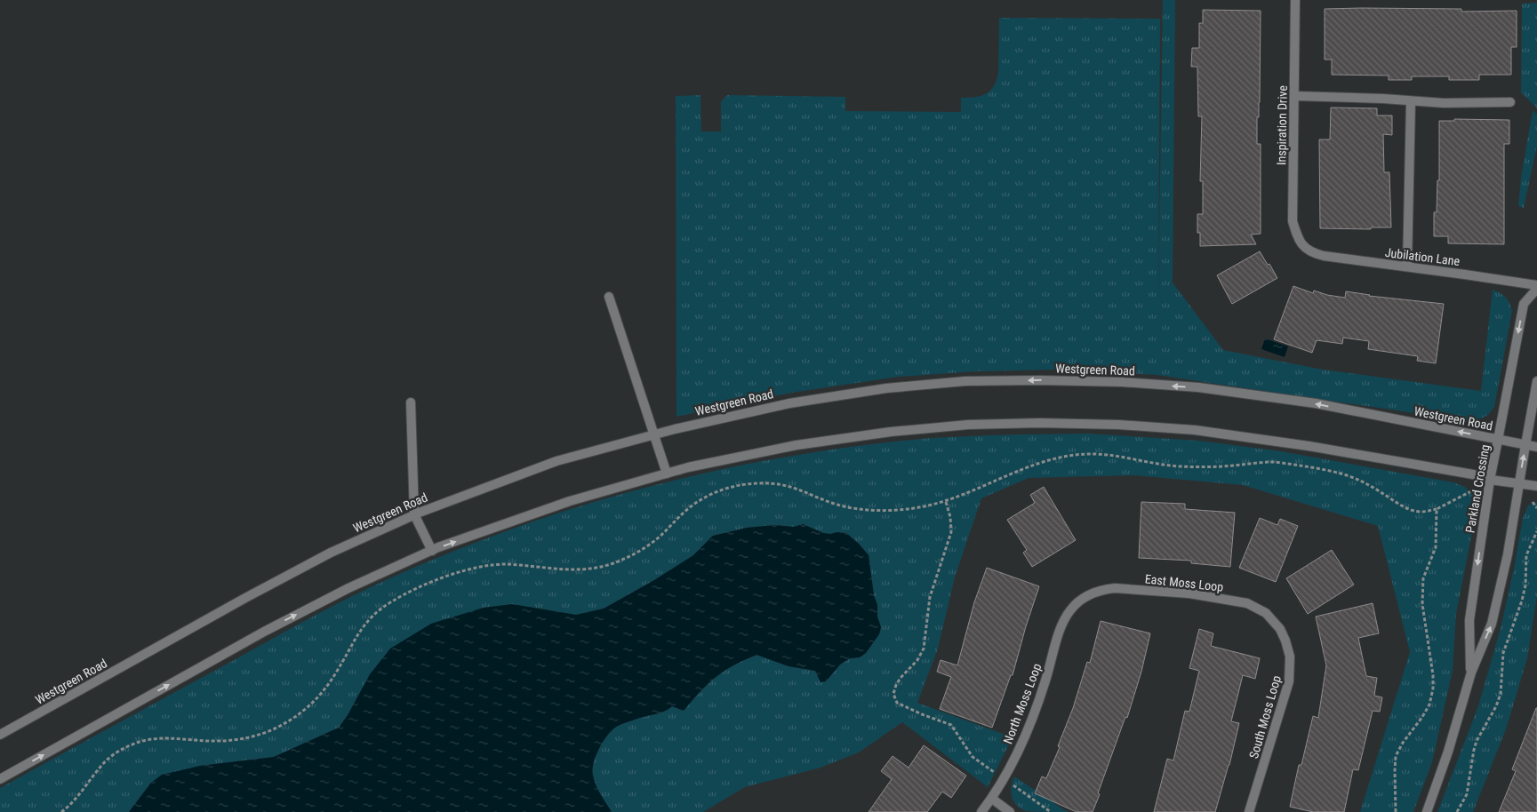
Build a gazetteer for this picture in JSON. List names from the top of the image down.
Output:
{
  "streets": {
    "street": [
      "Inspiration Drive",
      "Jubilation Lane",
      "Westgreen Road",
      "Parkland Crossing",
      "East Moss Loop",
      "North Moss Loop",
      "South Moss Loop"
    ]
  },
  "crossings": [
    ["Inspiration Drive", "Jubilation Lane"],
    ["Westgreen Road", "Parkland Crossing"],
    ["East Moss Loop", "North Moss Loop"],
    ["East Moss Loop", "South Moss Loop"]
  ]
}
